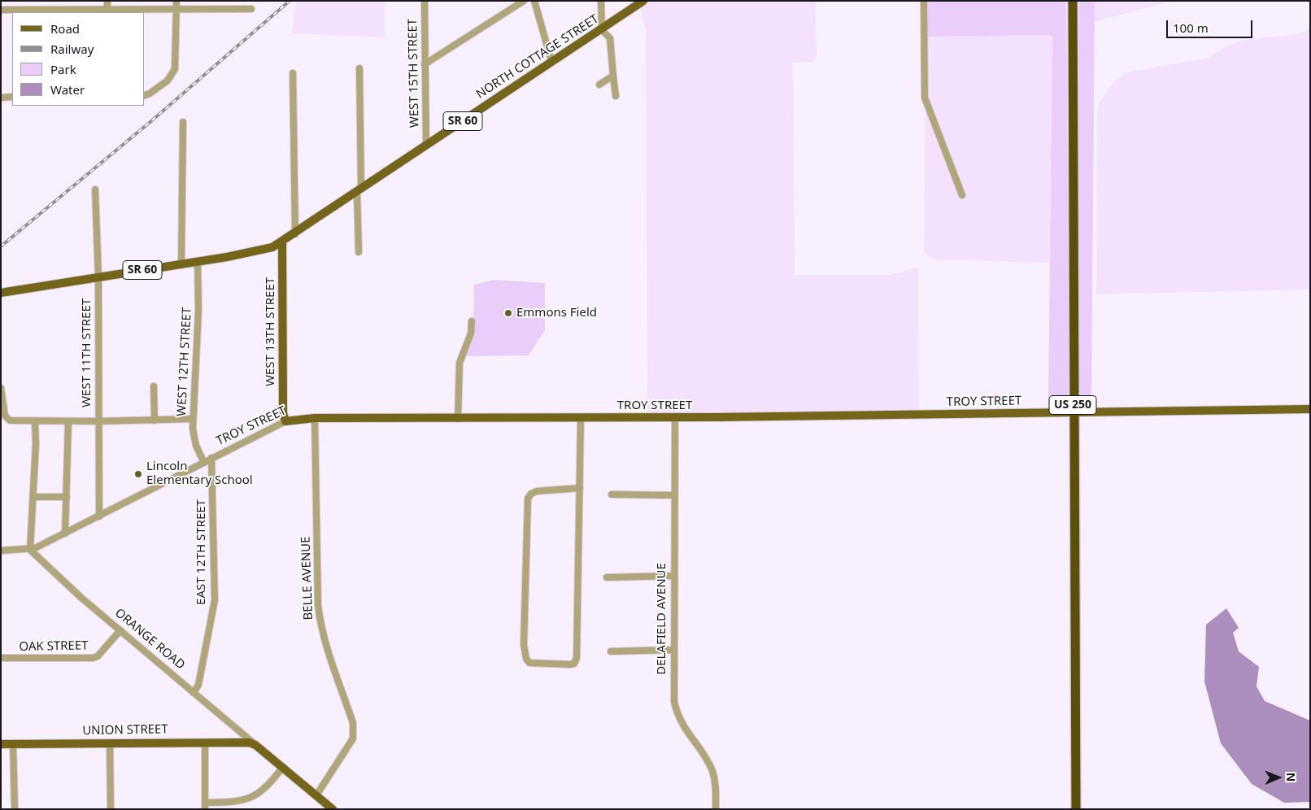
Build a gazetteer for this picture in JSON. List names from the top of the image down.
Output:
{
  "streets": {
    "highway": ["US 250"],
    "main road": [
      "NORTH COTTAGE STREET",
      "SR 60",
      "WEST 13TH STREET",
      "TROY STREET",
      "ORANGE ROAD",
      "UNION STREET"
    ],
    "street": [
      "WEST 15TH STREET",
      "WEST 11TH STREET",
      "WEST 12TH STREET",
      "EAST 12TH STREET",
      "BELLE AVENUE",
      "DELAFIELD AVENUE",
      "OAK STREET"
    ]
  },
  "crossings": [
    ["NORTH COTTAGE STREET", "WEST 15TH STREET"],
    ["NORTH COTTAGE STREET", "SR 60"],
    ["NORTH COTTAGE STREET", "WEST 13TH STREET"],
    ["SR 60", "WEST 13TH STREET"],
    ["SR 60", "WEST 11TH STREET"],
    ["SR 60", "WEST 12TH STREET"],
    ["WEST 13TH STREET", "TROY STREET"],
    ["WEST 11TH STREET", "TROY STREET"],
    ["WEST 12TH STREET", "TROY STREET"],
    ["TROY STREET", "US 250"],
    ["TROY STREET", "EAST 12TH STREET"],
    ["TROY STREET", "BELLE AVENUE"],
    ["TROY STREET", "DELAFIELD AVENUE"],
    ["TROY STREET", "ORANGE ROAD"],
    ["EAST 12TH STREET", "ORANGE ROAD"],
    ["BELLE AVENUE", "ORANGE ROAD"],
    ["ORANGE ROAD", "OAK STREET"],
    ["ORANGE ROAD", "UNION STREET"]
  ],
  "places": ["Emmons Field", "Lincoln Elementary School"],
  "legend": [
    "Road",
    "Railway",
    "Park",
    "Water"
  ],
  "scale_bar": "100 m",
  "north": "right"
}
